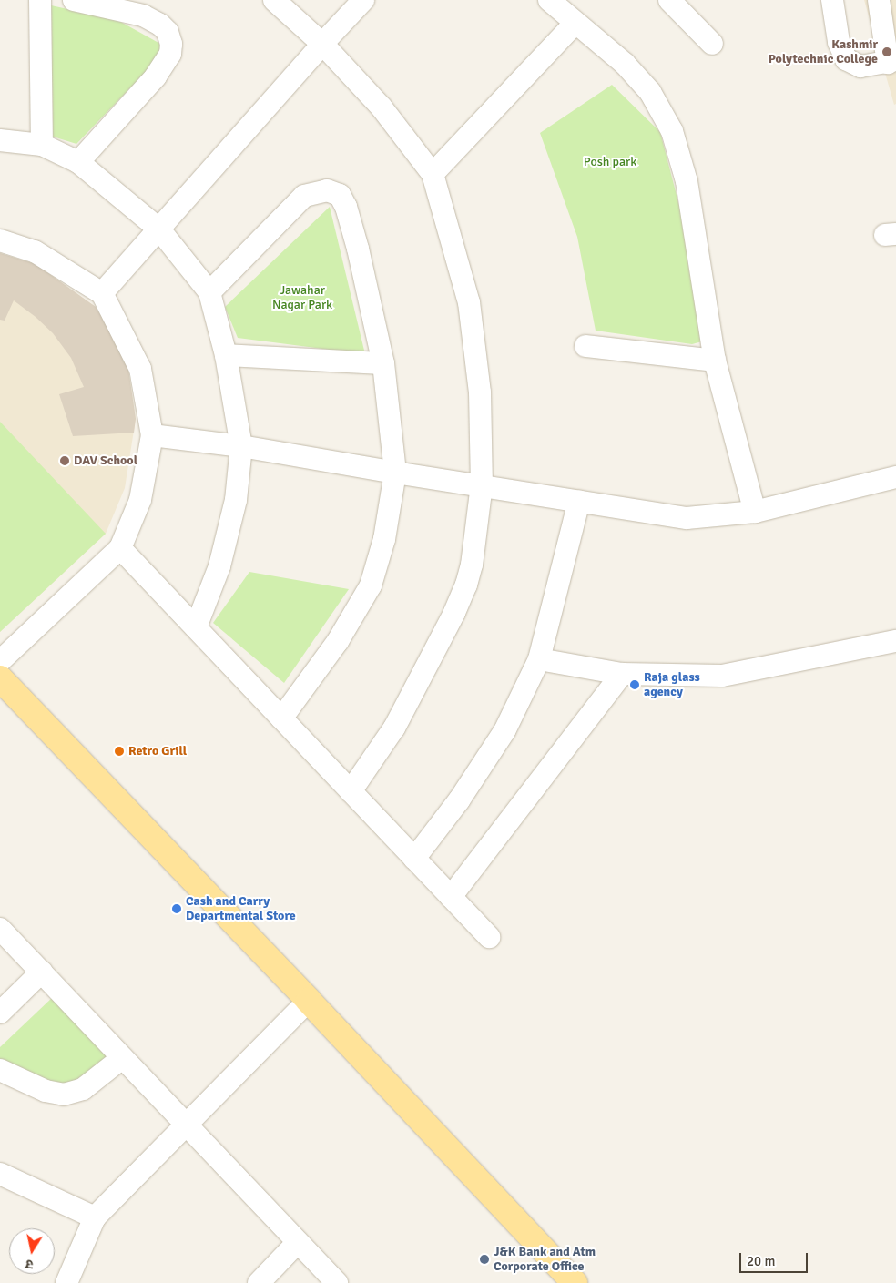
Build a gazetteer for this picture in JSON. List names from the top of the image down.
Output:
{
  "parks": ["Posh park", "Jawahar Nagar Park"],
  "places": [
    "Kashmir Polytechnic College",
    "DAV School",
    "Raja glass agency",
    "Retro Grill",
    "Cash and Carry Departmental Store",
    "J&K Bank and Atm Corporate Office"
  ],
  "scale_bar": "20 m",
  "north": "bottom"
}
